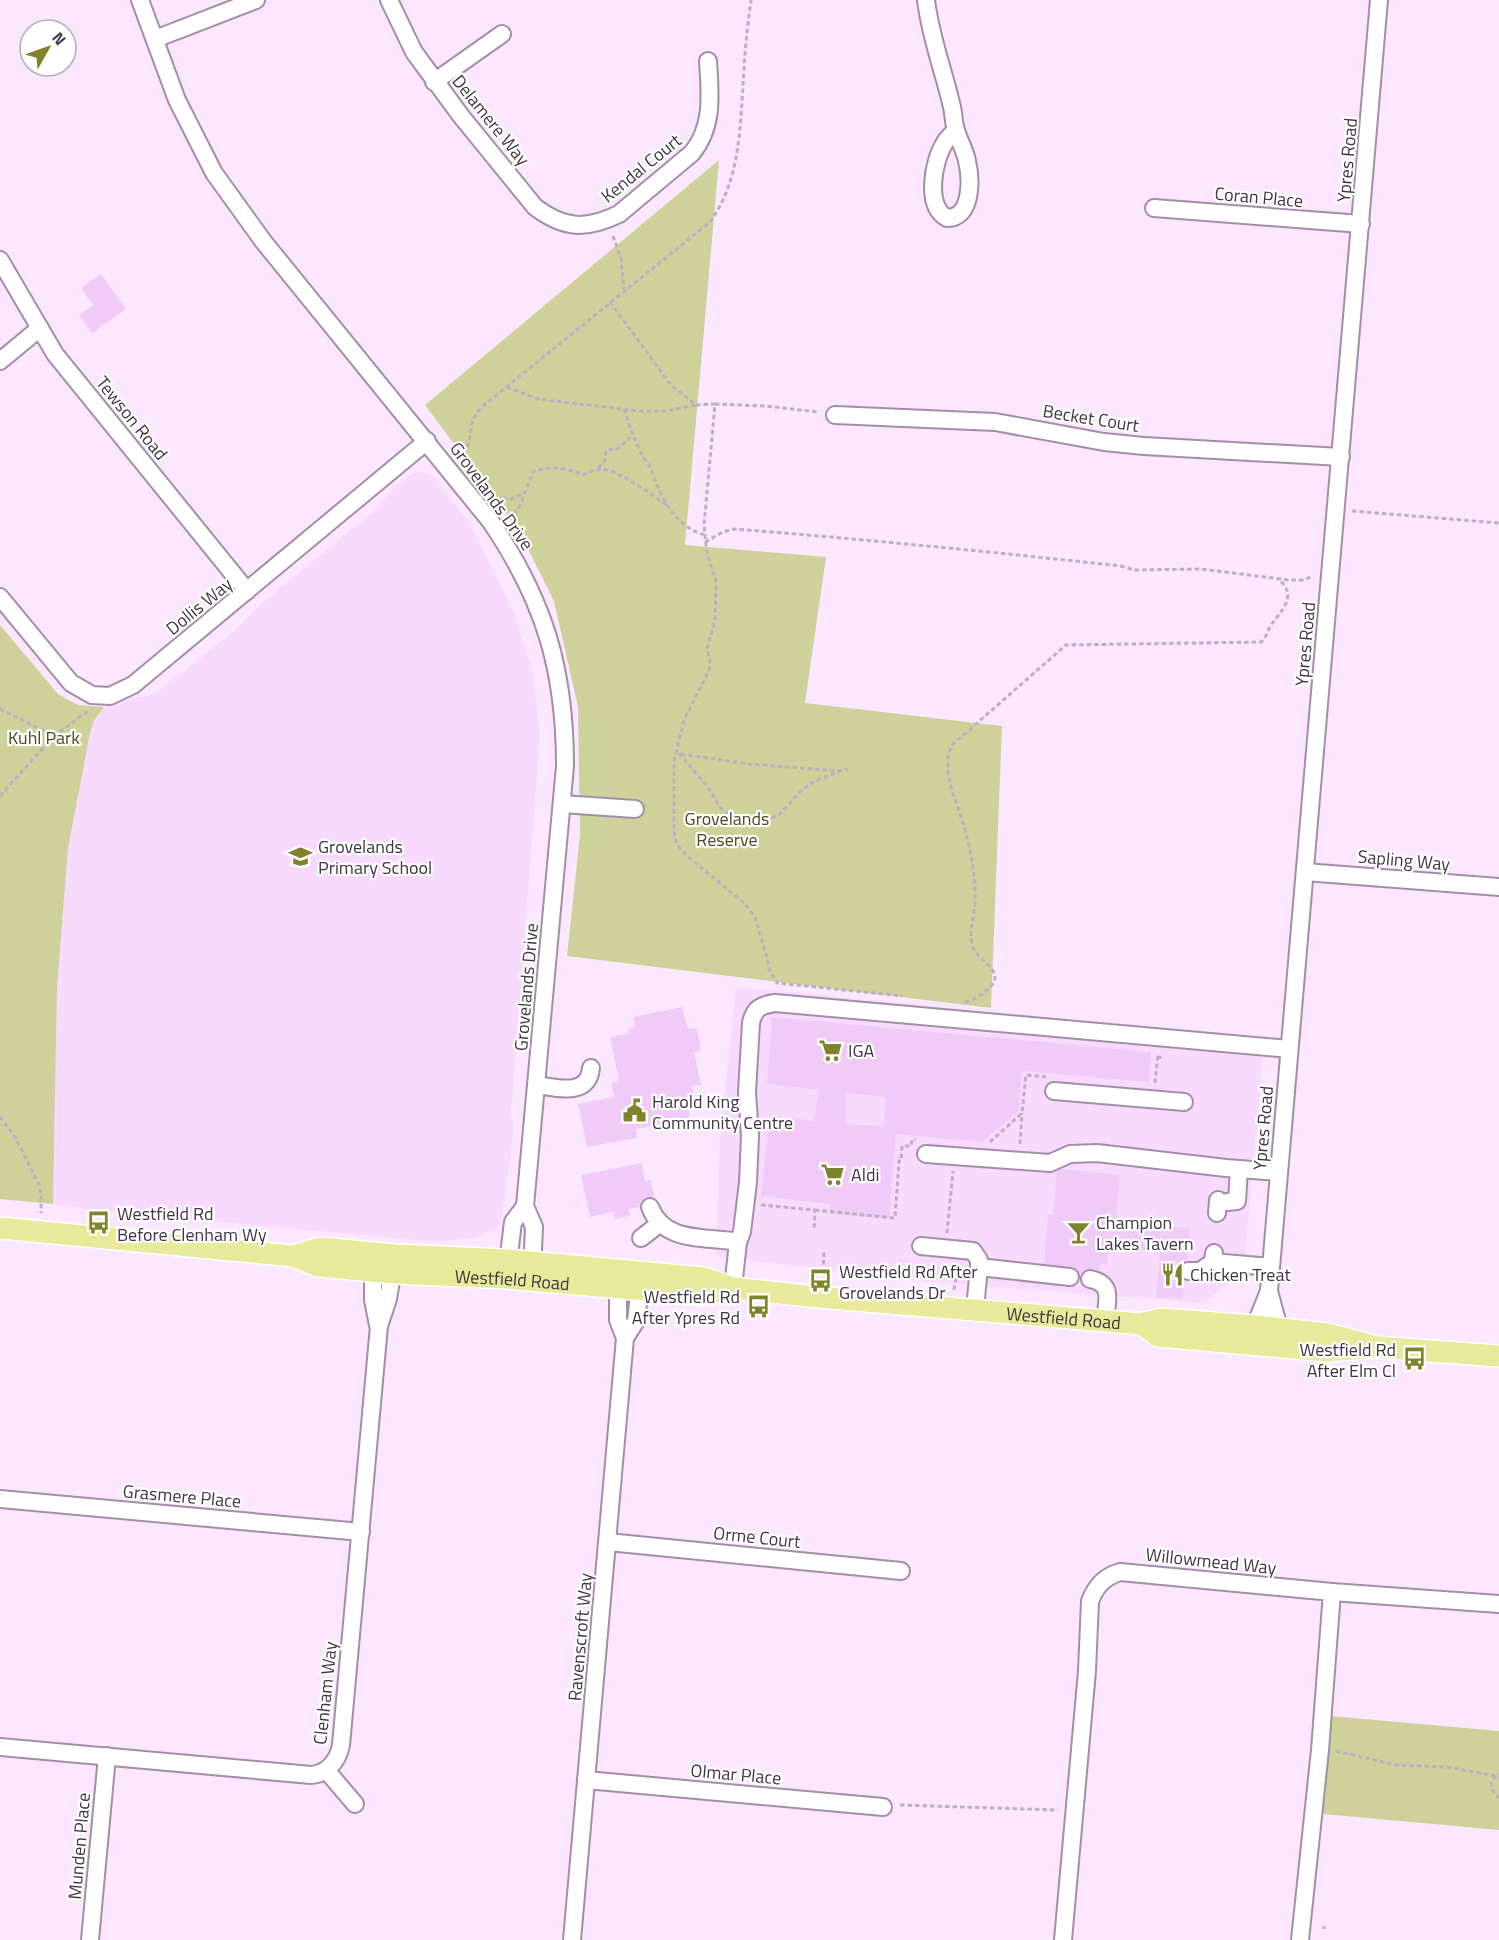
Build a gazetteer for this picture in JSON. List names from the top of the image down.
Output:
{
  "streets": {
    "main road": ["Westfield Road"],
    "street": [
      "Delamere Way",
      "Ypres Road",
      "Kendal Court",
      "Coran Place",
      "Tewson Road",
      "Becket Court",
      "Grovelands Drive",
      "Dollis Way",
      "Sapling Way",
      "Grasmere Place",
      "Orme Court",
      "Willowmead Way",
      "Ravenscroft Way",
      "Clenham Way",
      "Olmar Place",
      "Munden Place"
    ]
  },
  "crossings": [
    ["Delamere Way", "Kendal Court"],
    ["Ypres Road", "Coran Place"],
    ["Ypres Road", "Becket Court"],
    ["Ypres Road", "Sapling Way"],
    ["Ypres Road", "Westfield Road"],
    ["Tewson Road", "Dollis Way"],
    ["Grovelands Drive", "Dollis Way"],
    ["Grovelands Drive", "Westfield Road"],
    ["Westfield Road", "Ravenscroft Way"],
    ["Westfield Road", "Clenham Way"],
    ["Grasmere Place", "Clenham Way"],
    ["Orme Court", "Ravenscroft Way"],
    ["Ravenscroft Way", "Olmar Place"],
    ["Clenham Way", "Munden Place"]
  ],
  "parks": ["Kuhl Park", "Grovelands Reserve"],
  "places": {
    "school or university": ["Grovelands Primary School"],
    "supermarket": ["IGA", "Aldi"],
    "public building": ["Harold King Community Centre"],
    "bus stop": [
      "Westfield Rd Before Clenham Wy",
      "Westfield Rd After Grovelands Dr",
      "Westfield Rd After Ypres Rd",
      "Westfield Rd After Elm Cl"
    ],
    "bar": ["Champion Lakes Tavern"],
    "restaurant": ["Chicken Treat"]
  },
  "north": "top right"
}
